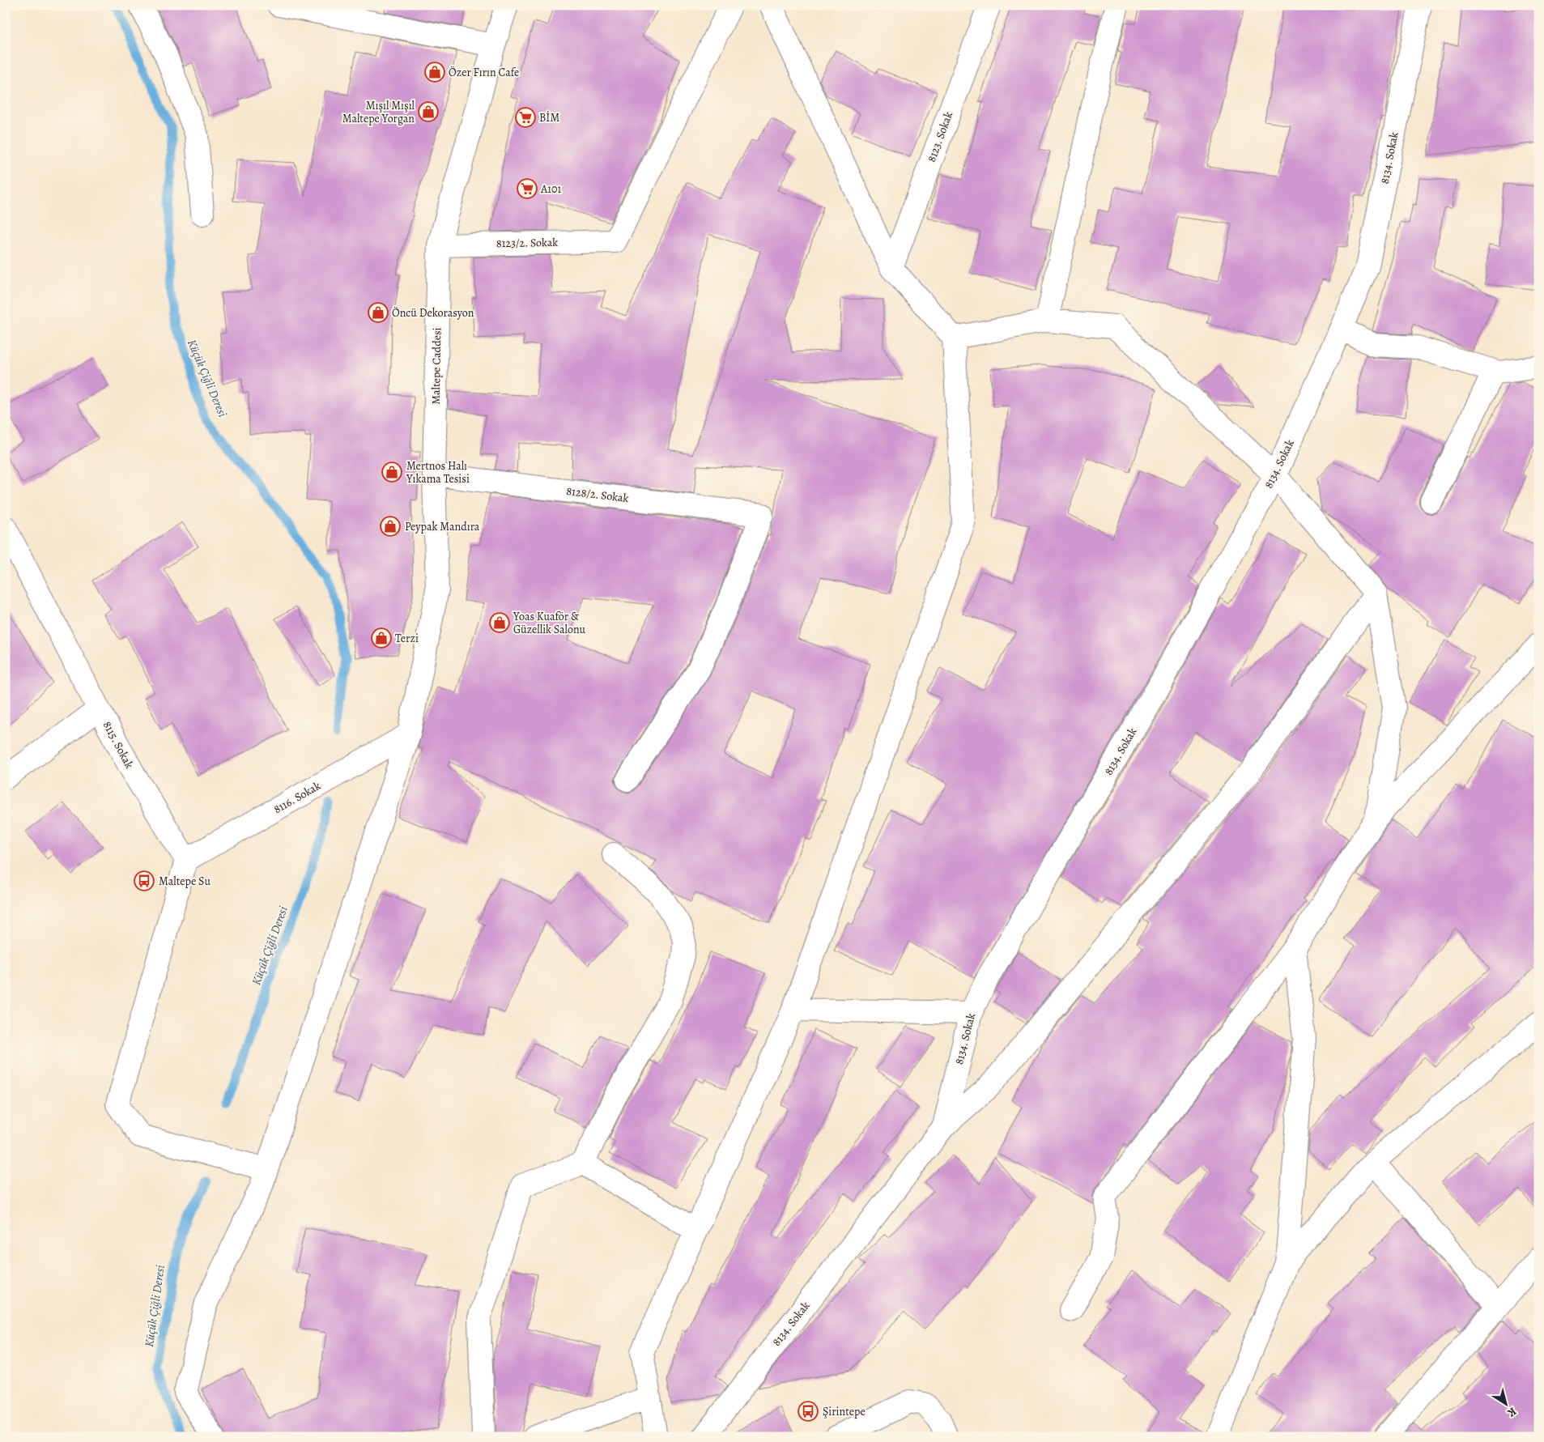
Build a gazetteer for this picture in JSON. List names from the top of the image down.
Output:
{
  "streets": {
    "street": [
      "8123. Sokak",
      "8134. Sokak",
      "8123/2. Sokak",
      "Maltepe Caddesi",
      "8128/2. Sokak",
      "8115. Sokak",
      "8116. Sokak"
    ]
  },
  "crossings": [
    ["8123/2. Sokak", "Maltepe Caddesi"],
    ["Maltepe Caddesi", "8128/2. Sokak"],
    ["Maltepe Caddesi", "8116. Sokak"],
    ["8115. Sokak", "8116. Sokak"]
  ],
  "water": ["Küçük Çiğli Deresi"],
  "places": {
    "shop": [
      "Özer Fırın Cafe",
      "Mışıl Mışıl Maltepe Yorgan",
      "Öncü Dekorasyon",
      "Mertnos Halı Yıkama Tesisi",
      "Peypak Mandıra",
      "Yoas Kuaför & Güzellik Salonu",
      "Terzi"
    ],
    "supermarket": ["BİM", "A101"],
    "bus stop": ["Maltepe Su", "Şirintepe"]
  },
  "north": "bottom right"
}
